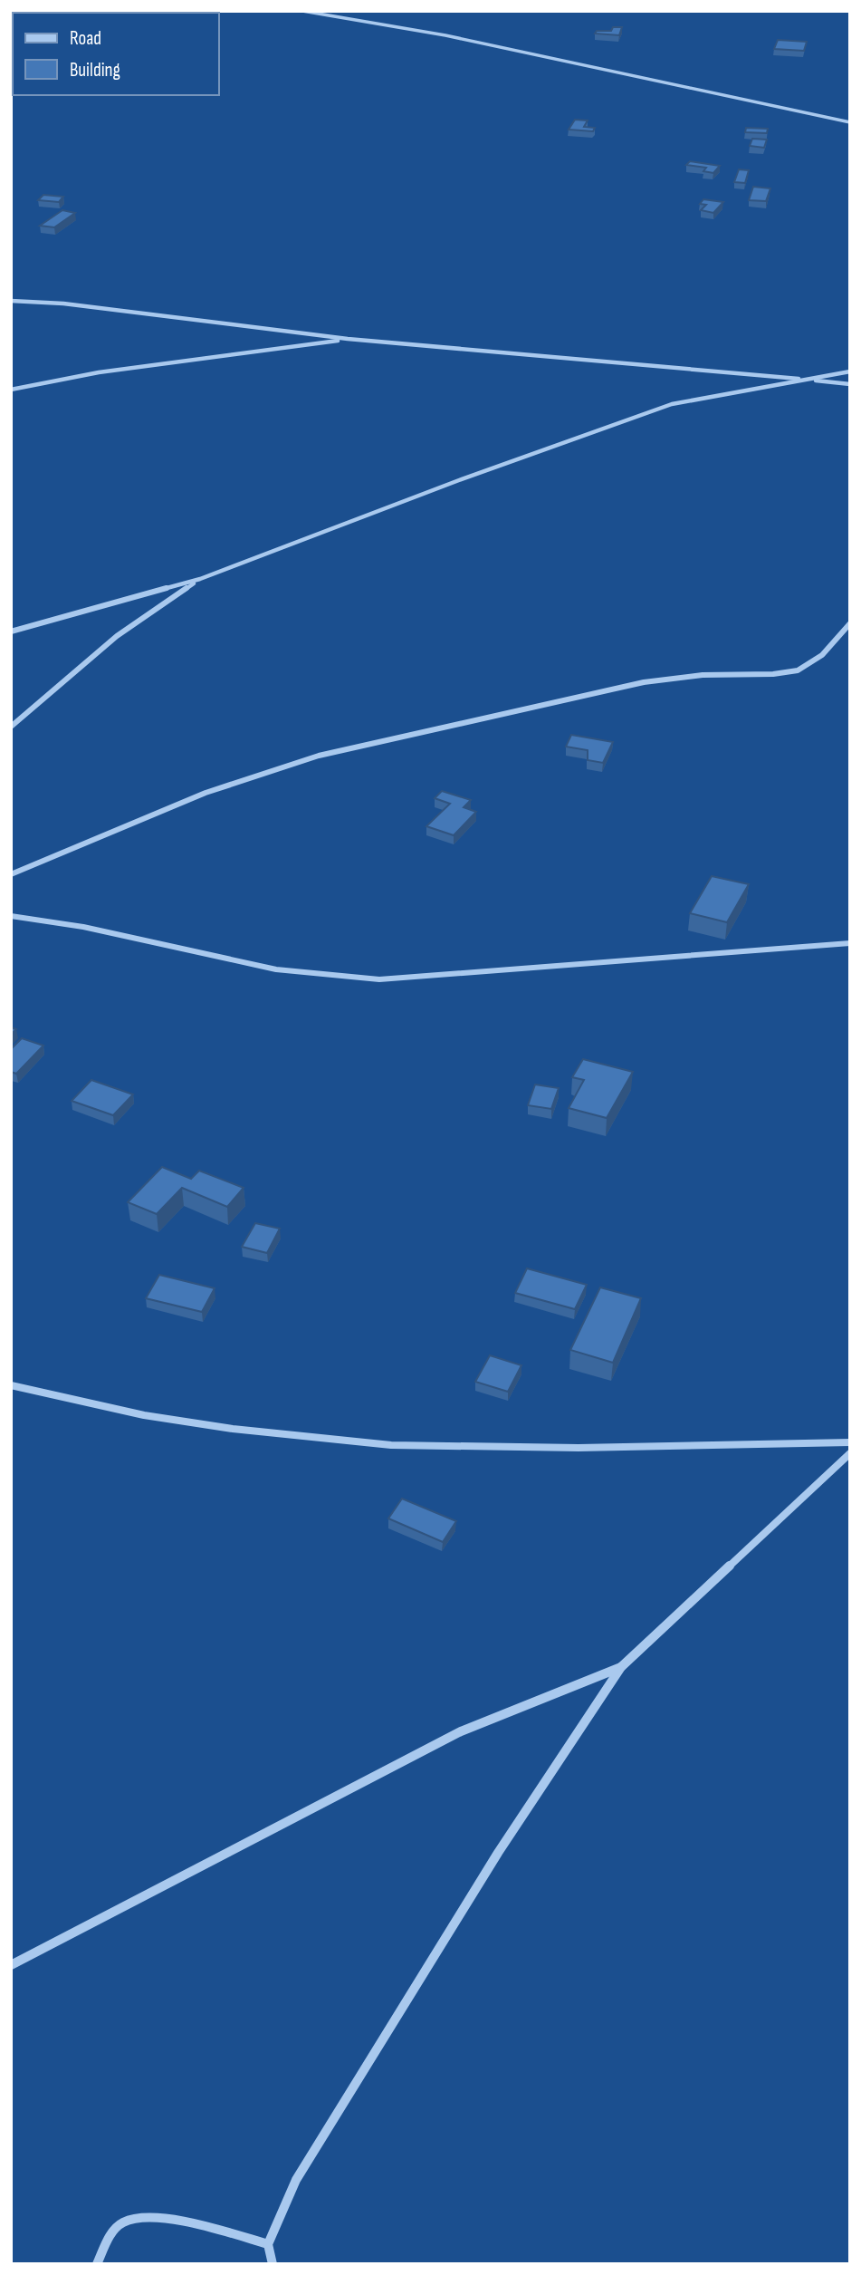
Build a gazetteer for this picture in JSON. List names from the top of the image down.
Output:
{
  "legend": ["Road", "Building"]
}
